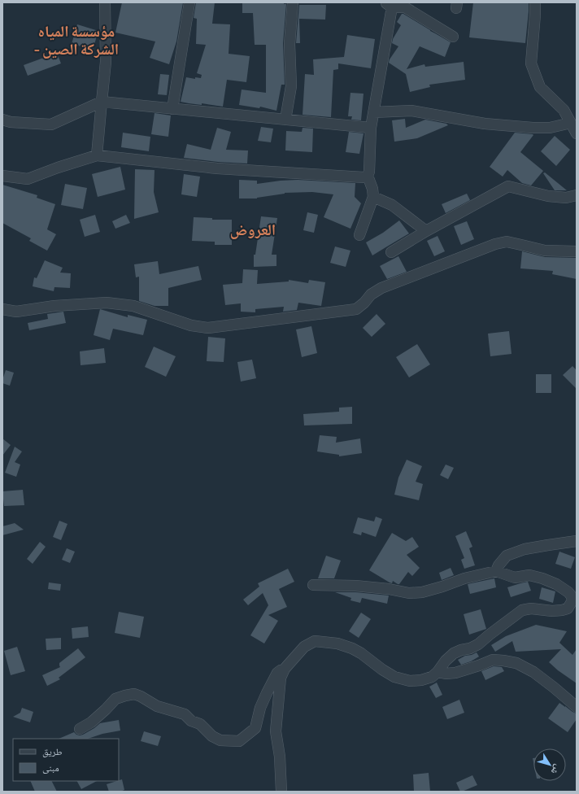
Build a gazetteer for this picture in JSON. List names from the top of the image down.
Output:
{
  "districts": ["مؤسسة المياه - الشركة الصين", "العروض"],
  "legend": ["طريق", "مبنى"],
  "north": "bottom right"
}
